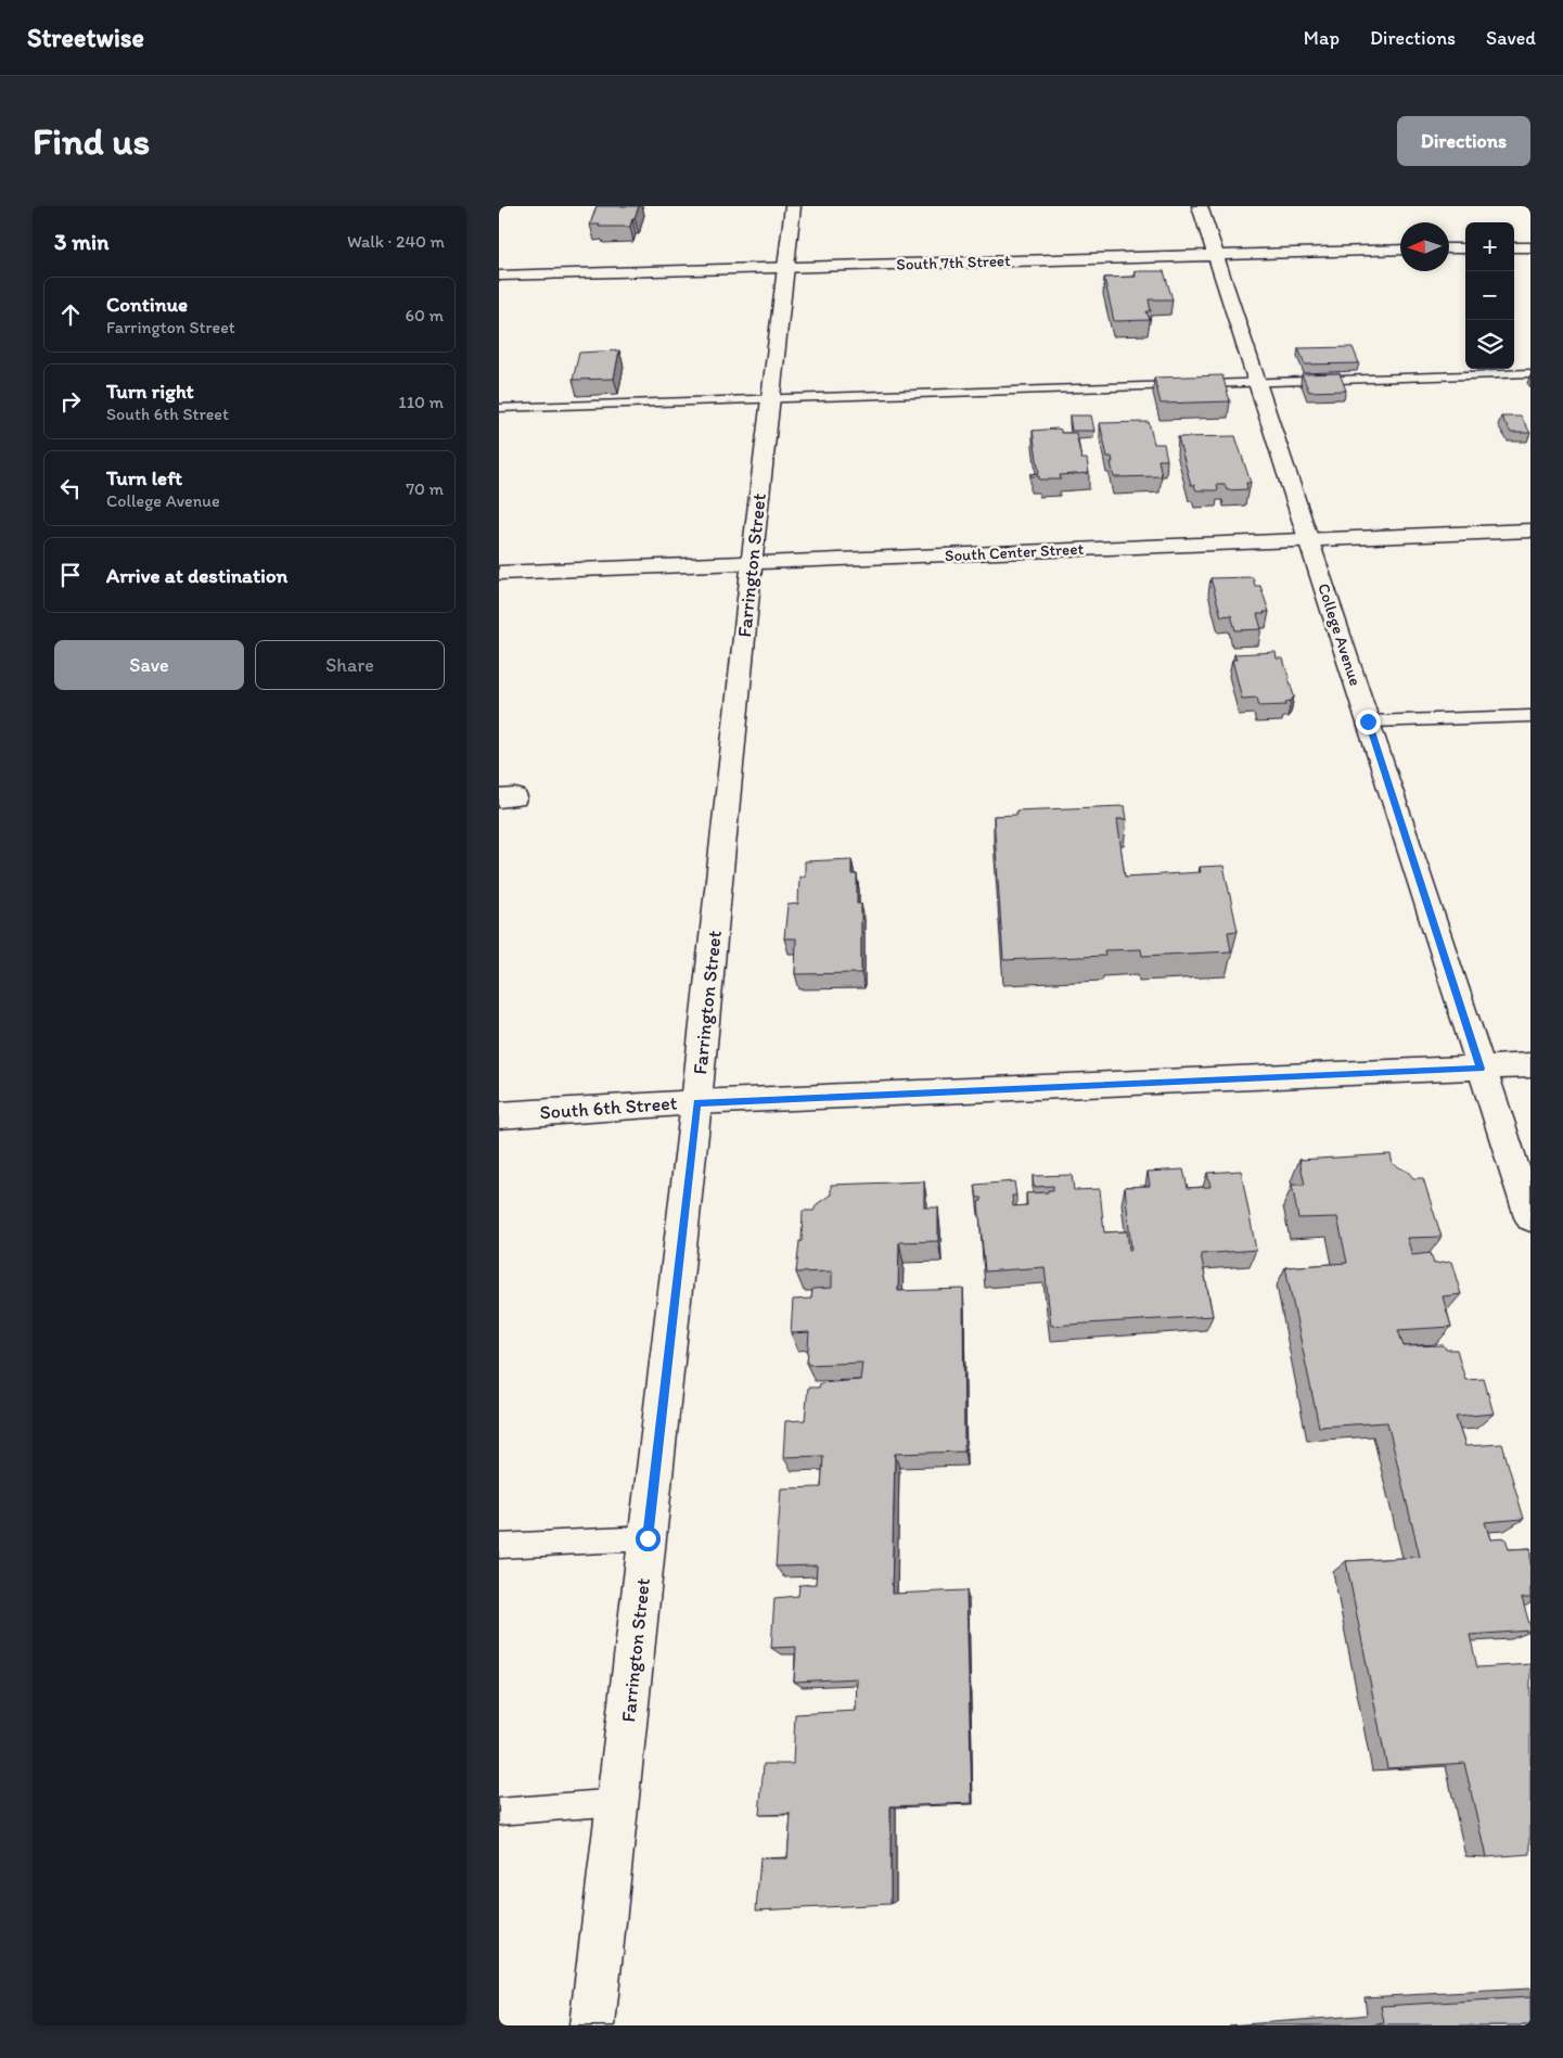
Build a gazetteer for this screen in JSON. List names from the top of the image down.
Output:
{
  "streets": {
    "street": [
      "South 7th Street",
      "South Center Street",
      "Farrington Street",
      "College Avenue",
      "South 6th Street"
    ]
  },
  "crossings": [
    ["South 7th Street", "Farrington Street"],
    ["South 7th Street", "College Avenue"],
    ["South Center Street", "Farrington Street"],
    ["South Center Street", "College Avenue"],
    ["Farrington Street", "South 6th Street"],
    ["College Avenue", "South 6th Street"]
  ],
  "north": "left",
  "page": {
    "header": "Streetwise",
    "nav": ["Map", "Directions", "Saved"],
    "buttons": [
      "Directions",
      ["Save", "Share"]
    ],
    "title": "Find us",
    "heading": ["3 min", "Walk · 240 m"],
    "map_buttons": ["+", "−"],
    "list": [
      ["Continue", "Farrington Street", "60 m"],
      ["Turn right", "South 6th Street", "110 m"],
      ["Turn left", "College Avenue", "70 m"],
      "Arrive at destination"
    ]
  }
}
